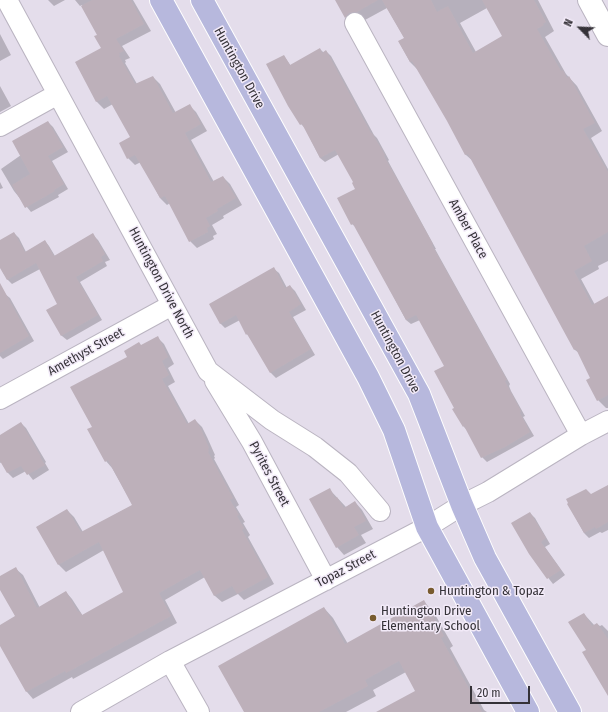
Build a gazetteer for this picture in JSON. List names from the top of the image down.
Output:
{
  "streets": {
    "main road": ["Huntington Drive"],
    "street": [
      "Amber Place",
      "Huntington Drive North",
      "Amethyst Street",
      "Pyrites Street",
      "Topaz Street"
    ]
  },
  "crossings": [
    ["Huntington Drive", "Topaz Street"],
    ["Amber Place", "Topaz Street"],
    ["Huntington Drive North", "Amethyst Street"],
    ["Huntington Drive North", "Pyrites Street"],
    ["Pyrites Street", "Topaz Street"]
  ],
  "places": ["Huntington & Topaz", "Huntington Drive Elementary School"],
  "scale_bar": "20 m",
  "north": "top left"
}
